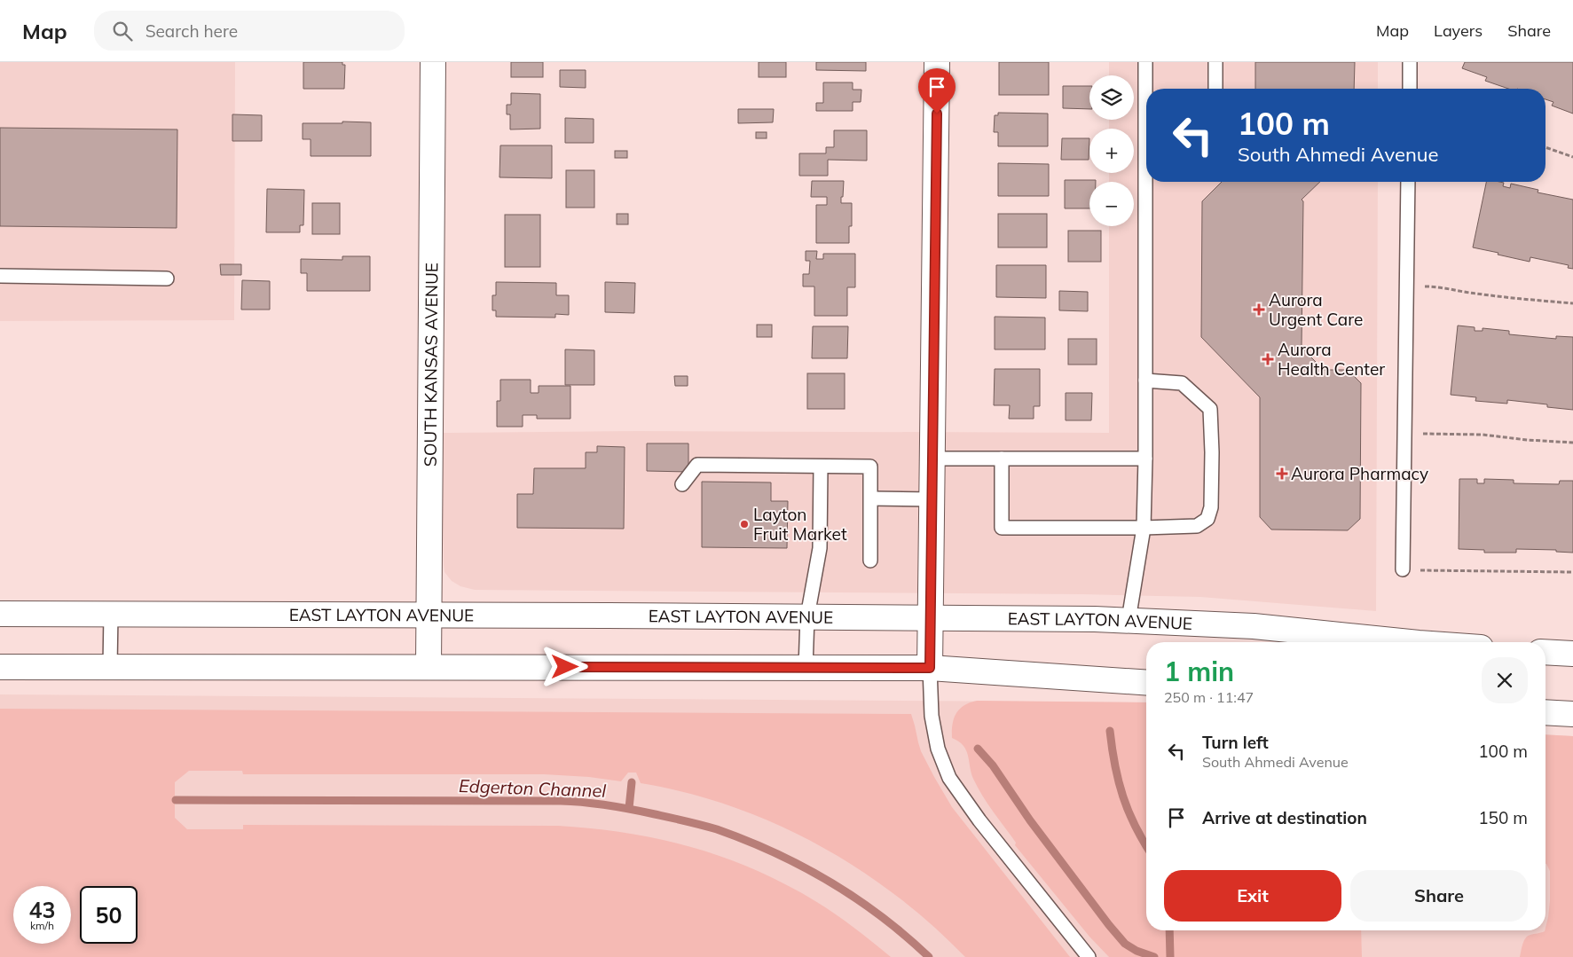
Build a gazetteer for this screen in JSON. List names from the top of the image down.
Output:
{
  "streets": {
    "main road": ["SOUTH KANSAS AVENUE", "EAST LAYTON AVENUE"]
  },
  "crossings": [
    ["SOUTH KANSAS AVENUE", "EAST LAYTON AVENUE"]
  ],
  "water": ["Edgerton Channel"],
  "places": {
    "health": ["Aurora Urgent Care", "Aurora Health Center", "Aurora Pharmacy"],
    "other": ["Layton Fruit Market"]
  },
  "page": {
    "header": "Map",
    "search": "Search here",
    "nav": ["Map", "Layers", "Share"],
    "map_buttons": ["+", "−"],
    "turn": ["100 m", "South Ahmedi Avenue"],
    "heading": ["1 min", "250 m · 11:47"],
    "list": [
      {
        "name": "Turn left",
        "note": "South Ahmedi Avenue",
        "value": "100 m"
      },
      {
        "name": "Arrive at destination",
        "value": "150 m"
      }
    ],
    "buttons": ["Exit", "Share"],
    "speed": "43 km/h",
    "limit": "50"
  }
}
